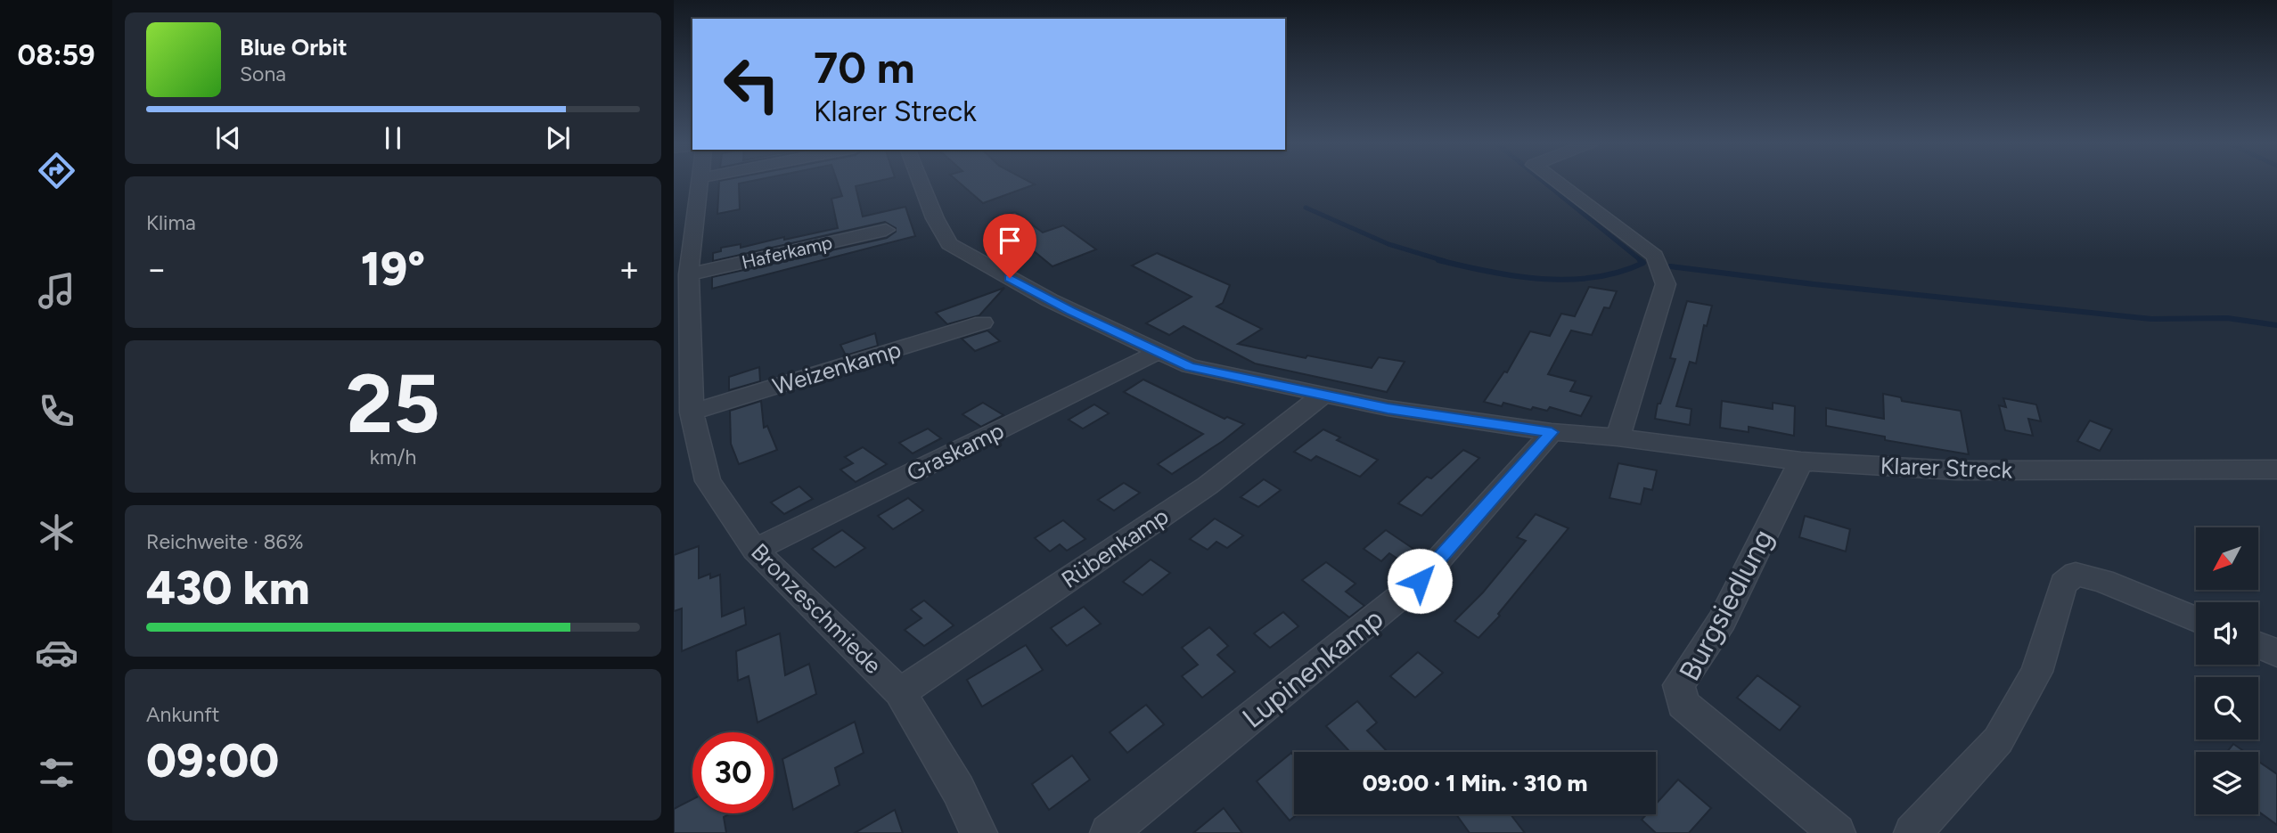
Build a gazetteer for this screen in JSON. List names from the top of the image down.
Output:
{
  "streets": {
    "street": [
      "Haferkamp",
      "Weizenkamp",
      "Graskamp",
      "Klarer Streck",
      "Rübenkamp",
      "Burgsiedlung",
      "Bronzeschmiede",
      "Lupinenkamp"
    ]
  },
  "crossings": [
    ["Haferkamp", "Bronzeschmiede"],
    ["Weizenkamp", "Bronzeschmiede"],
    ["Graskamp", "Klarer Streck"],
    ["Graskamp", "Bronzeschmiede"],
    ["Klarer Streck", "Rübenkamp"],
    ["Klarer Streck", "Burgsiedlung"],
    ["Klarer Streck", "Lupinenkamp"],
    ["Rübenkamp", "Bronzeschmiede"]
  ],
  "north": "bottom left",
  "page": {
    "tabs": "08:59",
    "turn": ["70 m", "Klarer Streck"],
    "song": ["Blue Orbit", "Sona"],
    "tile": [
      "Klima",
      ["25", "km/h"],
      ["Reichweite · 86%", "430 km"],
      ["Ankunft", "09:00"]
    ],
    "heat": ["−", "19°", "+"],
    "limit": "30",
    "trip": "09:00 · 1 Min. · 310 m"
  }
}
